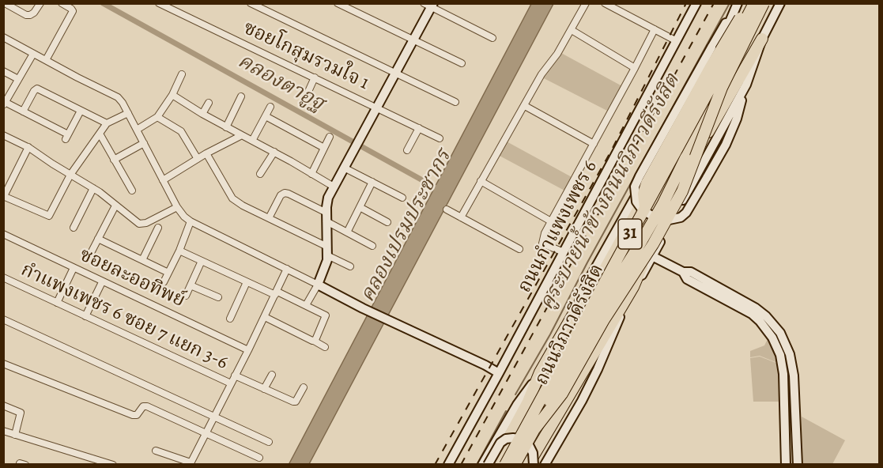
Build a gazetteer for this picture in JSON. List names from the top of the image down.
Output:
{
  "streets": {
    "highway": ["31", "ถนนวิภาวดีรังสิต"],
    "main road": ["ถนนกำแพงเพชร 6"],
    "street": ["ซอยโกสุมรวมใจ 1", "ซอยละออทิพย์", "กำแพงเพชร 6 ซอย 7 แยก 3-6"]
  },
  "crossings": [
    ["31", "ถนนวิภาวดีรังสิต"]
  ],
  "water": ["คลองตาอูฐ", "คูระบายน้ำข้างถนนวิภาวดีรังสิต", "คลองเปรมประชากร"]
}
